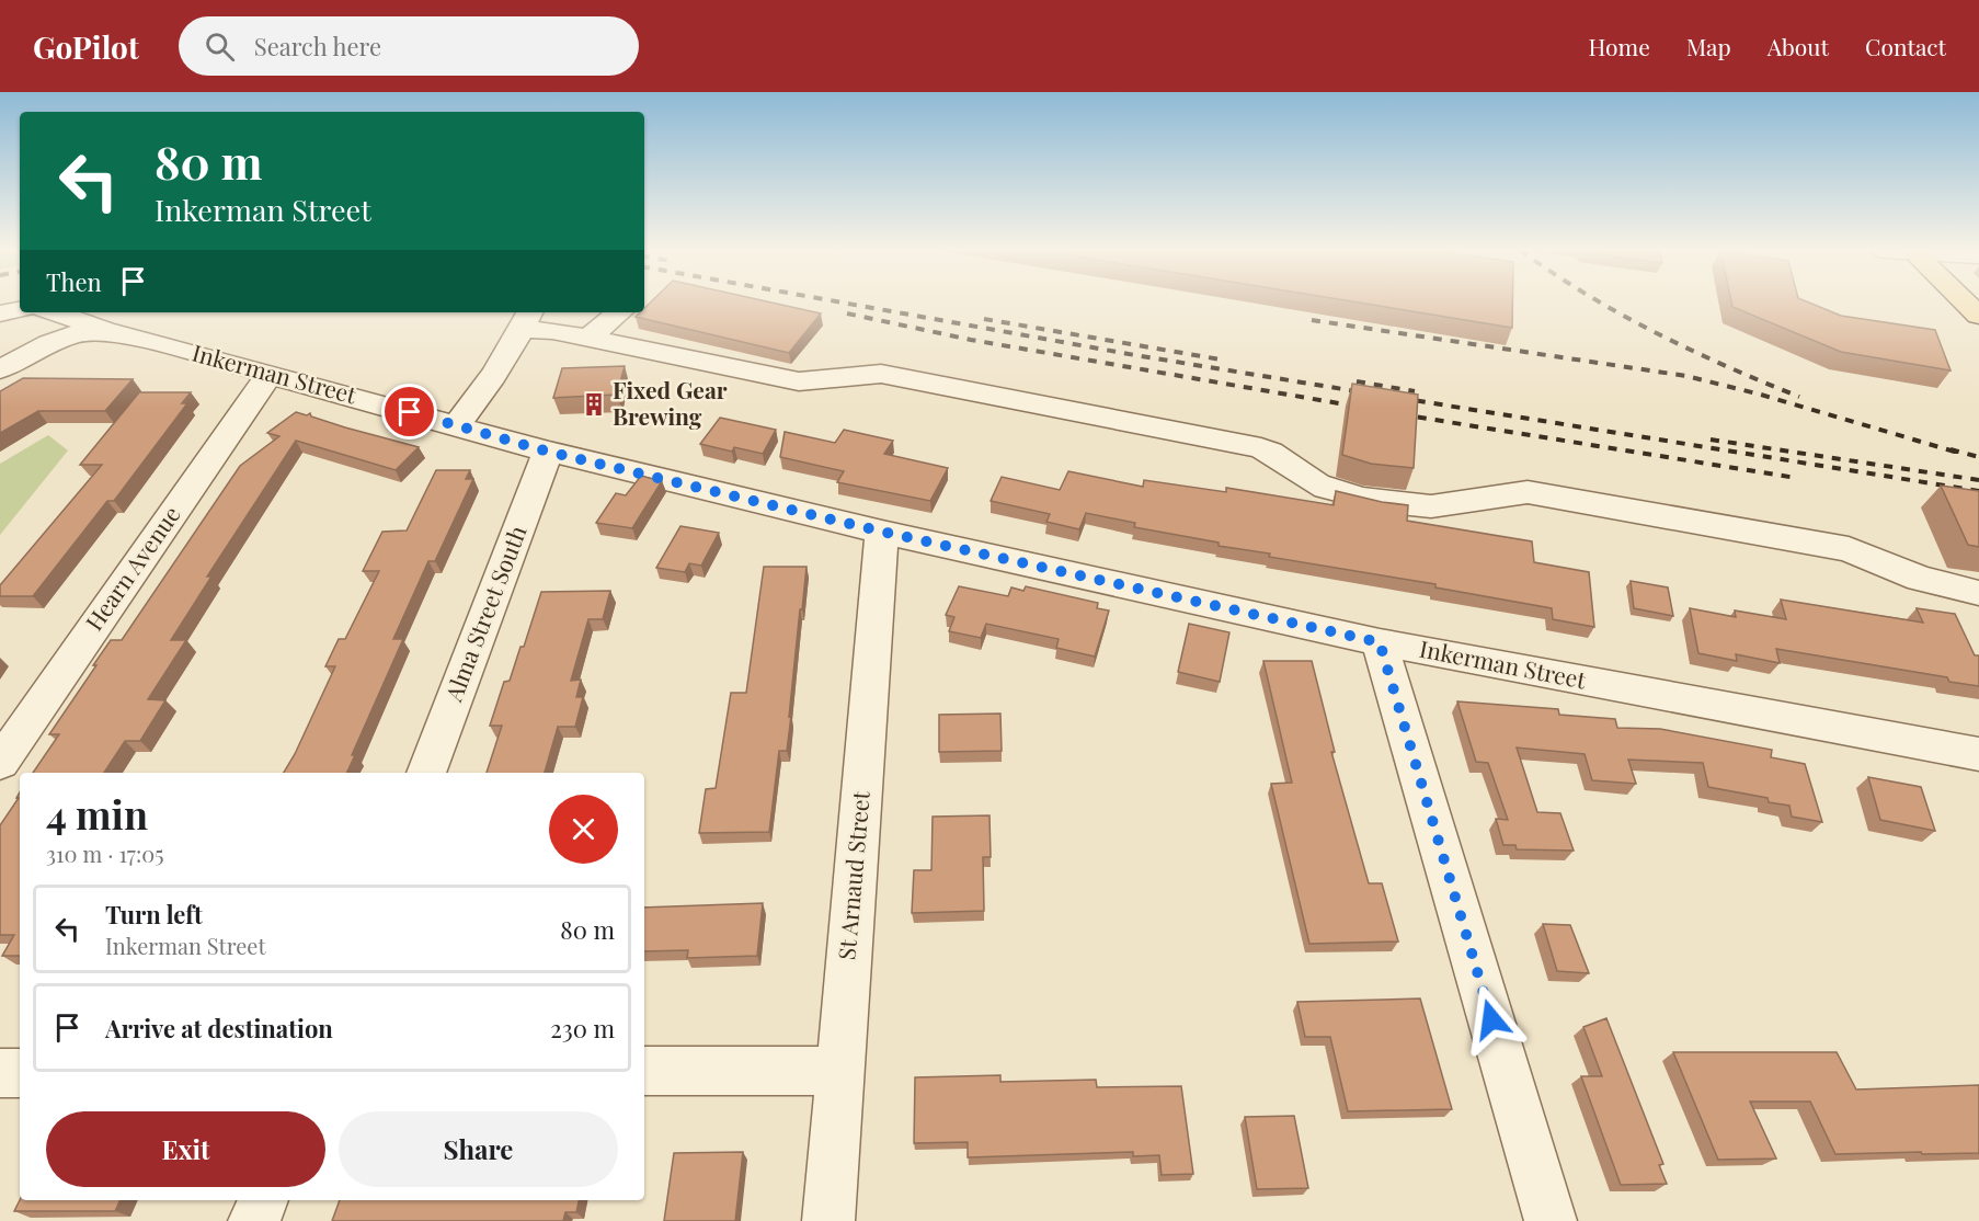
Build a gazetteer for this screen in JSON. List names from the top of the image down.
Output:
{
  "streets": {
    "street": [
      "Inkerman Street",
      "Hearn Avenue",
      "Alma Street South",
      "St Arnaud Street"
    ]
  },
  "crossings": [
    ["Inkerman Street", "Hearn Avenue"],
    ["Inkerman Street", "Alma Street South"],
    ["Inkerman Street", "St Arnaud Street"]
  ],
  "places": {
    "building": ["Fixed Gear Brewing"]
  },
  "page": {
    "header": "GoPilot",
    "search": "Search here",
    "nav": [
      "Home",
      "Map",
      "About",
      "Contact"
    ],
    "turn": ["80 m", "Inkerman Street"],
    "then": "Then",
    "heading": ["4 min", "310 m · 17:05"],
    "list": [
      {
        "name": "Turn left",
        "note": "Inkerman Street",
        "value": "80 m"
      },
      {
        "name": "Arrive at destination",
        "value": "230 m"
      }
    ],
    "buttons": ["Exit", "Share"]
  }
}
